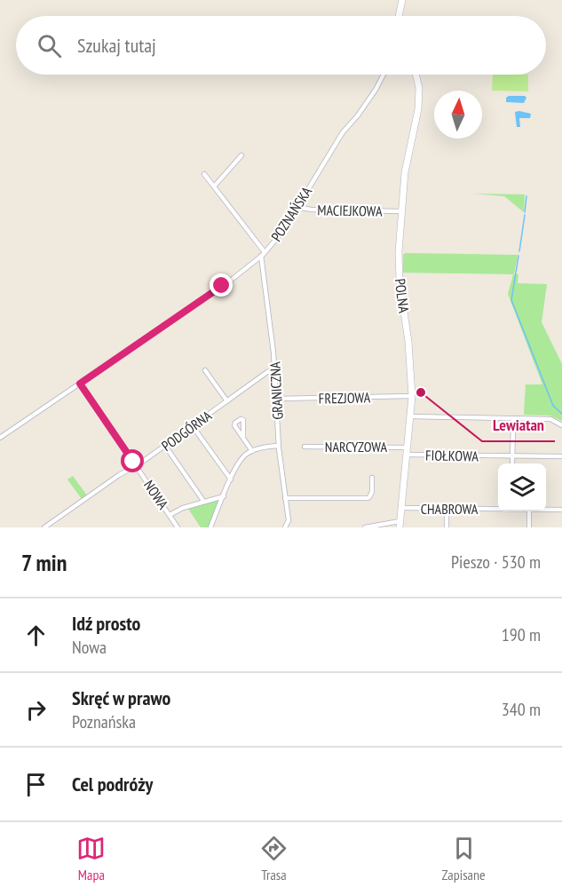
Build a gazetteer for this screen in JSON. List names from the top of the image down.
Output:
{
  "streets": {
    "street": [
      "MACIEJKOWA",
      "POZNAŃSKA",
      "POLNA",
      "GRANICZNA",
      "FREZJOWA",
      "PODGÓRNA",
      "NARCYZOWA",
      "FIOŁKOWA",
      "NOWA",
      "CHABROWA"
    ]
  },
  "crossings": [
    ["MACIEJKOWA", "POZNAŃSKA"],
    ["MACIEJKOWA", "POLNA"],
    ["POZNAŃSKA", "GRANICZNA"],
    ["POZNAŃSKA", "NOWA"],
    ["POLNA", "FREZJOWA"],
    ["POLNA", "NARCYZOWA"],
    ["POLNA", "FIOŁKOWA"],
    ["POLNA", "CHABROWA"],
    ["GRANICZNA", "FREZJOWA"],
    ["GRANICZNA", "PODGÓRNA"],
    ["PODGÓRNA", "NOWA"],
    ["NARCYZOWA", "FIOŁKOWA"]
  ],
  "places": ["Lewiatan"],
  "north": "top",
  "page": {
    "search": "Szukaj tutaj",
    "heading": ["7 min", "Pieszo · 530 m"],
    "list": [
      ["Idź prosto", "Nowa", "190 m"],
      ["Skręć w prawo", "Poznańska", "340 m"],
      "Cel podróży"
    ],
    "nav": ["Mapa", "Trasa", "Zapisane"]
  }
}
